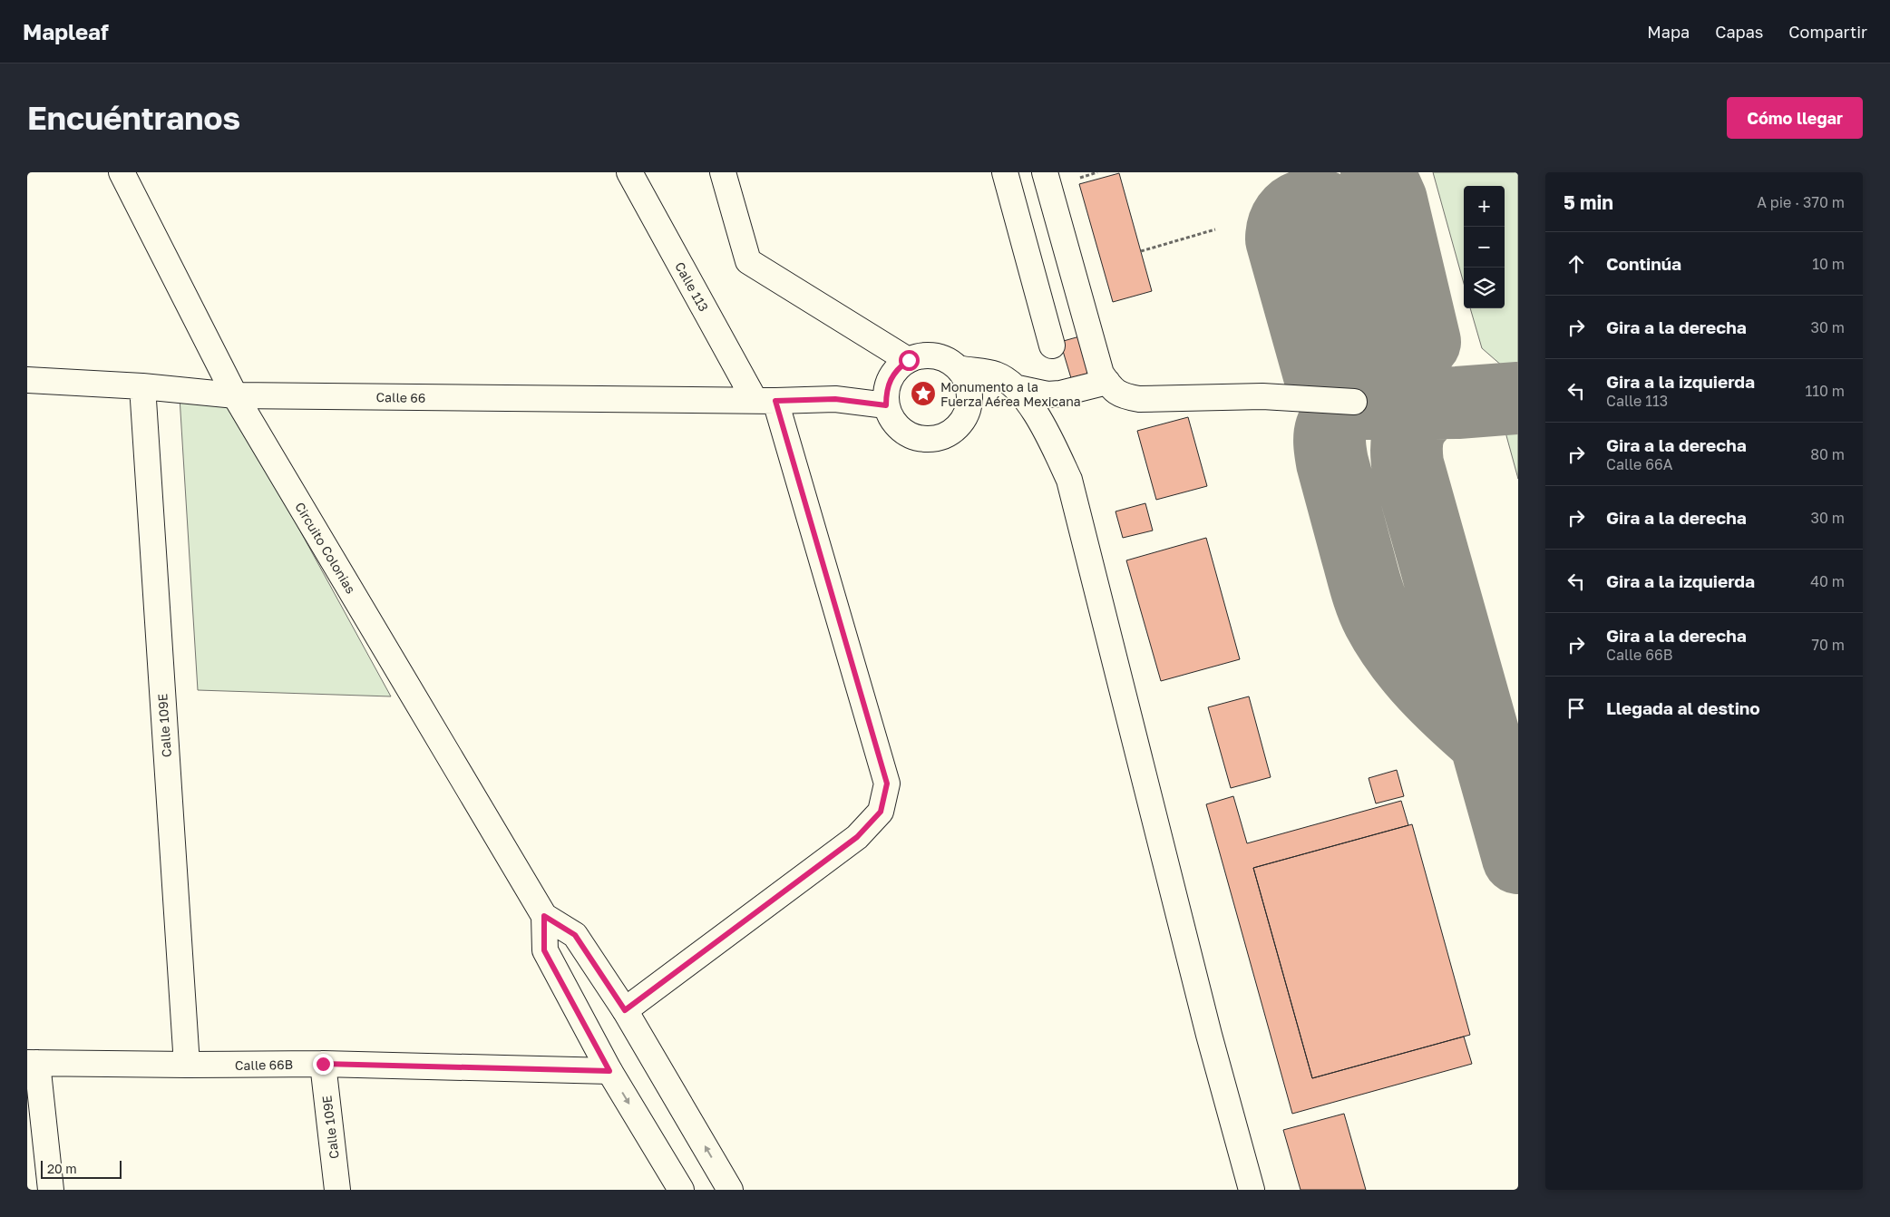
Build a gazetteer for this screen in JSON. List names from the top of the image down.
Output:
{
  "streets": {
    "street": [
      "Calle 113",
      "Calle 66",
      "Circuito Colonias",
      "Calle 109E",
      "Calle 66B"
    ]
  },
  "crossings": [
    ["Calle 113", "Calle 66"],
    ["Calle 66", "Circuito Colonias"],
    ["Calle 66", "Calle 109E"],
    ["Calle 109E", "Calle 66B"]
  ],
  "places": {
    "place": ["Monumento a la Fuerza Aérea Mexicana"]
  },
  "scale_bar": "20 m",
  "page": {
    "header": "Mapleaf",
    "nav": ["Mapa", "Capas", "Compartir"],
    "buttons": "Cómo llegar",
    "title": "Encuéntranos",
    "heading": ["5 min", "A pie · 370 m"],
    "map_buttons": ["+", "−"],
    "list": [
      ["Continúa", "10 m"],
      ["Gira a la derecha", "30 m"],
      ["Gira a la izquierda", "Calle 113", "110 m"],
      ["Gira a la derecha", "Calle 66A", "80 m"],
      ["Gira a la derecha", "30 m"],
      ["Gira a la izquierda", "40 m"],
      ["Gira a la derecha", "Calle 66B", "70 m"],
      "Llegada al destino"
    ],
    "scale": "20 m"
  }
}
